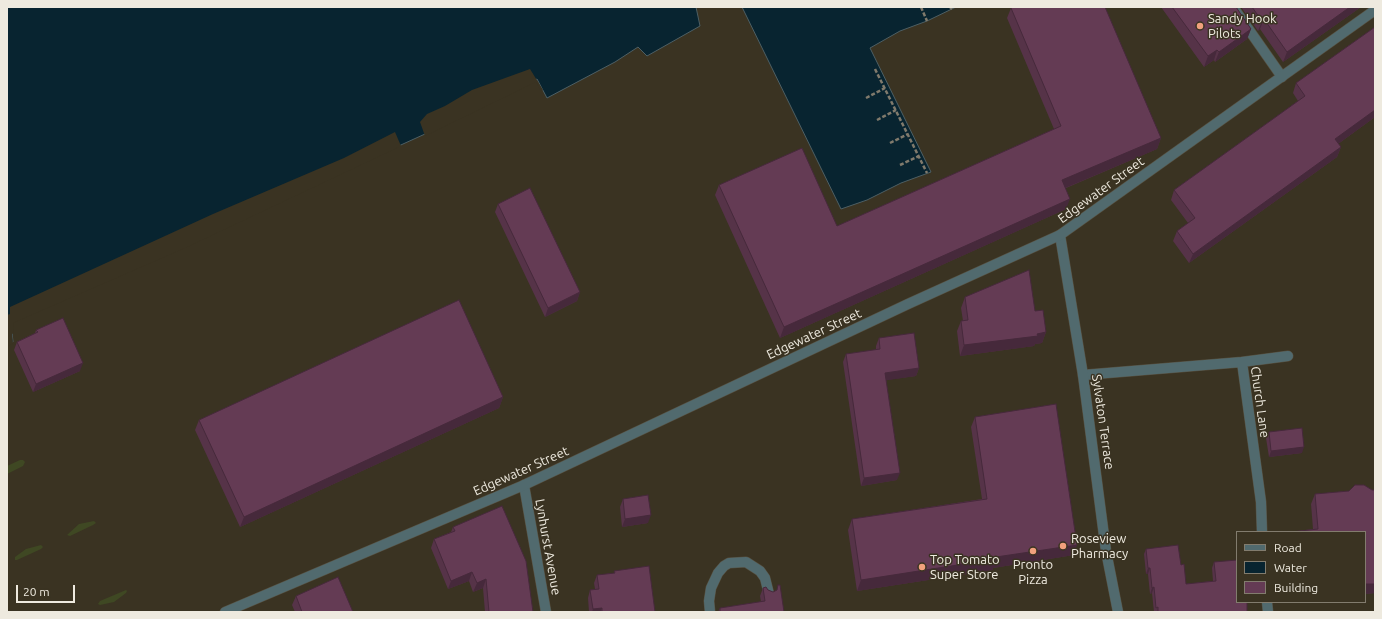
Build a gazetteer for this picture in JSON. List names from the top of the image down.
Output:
{
  "streets": {
    "street": [
      "Edgewater Street",
      "Church Lane",
      "Sylvaton Terrace",
      "Lynhurst Avenue"
    ]
  },
  "crossings": [
    ["Edgewater Street", "Sylvaton Terrace"],
    ["Edgewater Street", "Lynhurst Avenue"],
    ["Church Lane", "Sylvaton Terrace"]
  ],
  "places": [
    "Sandy Hook Pilots",
    "Roseview Pharmacy",
    "Pronto Pizza",
    "Top Tomato Super Store"
  ],
  "legend": ["Road", "Water", "Building"],
  "scale_bar": "20 m"
}
